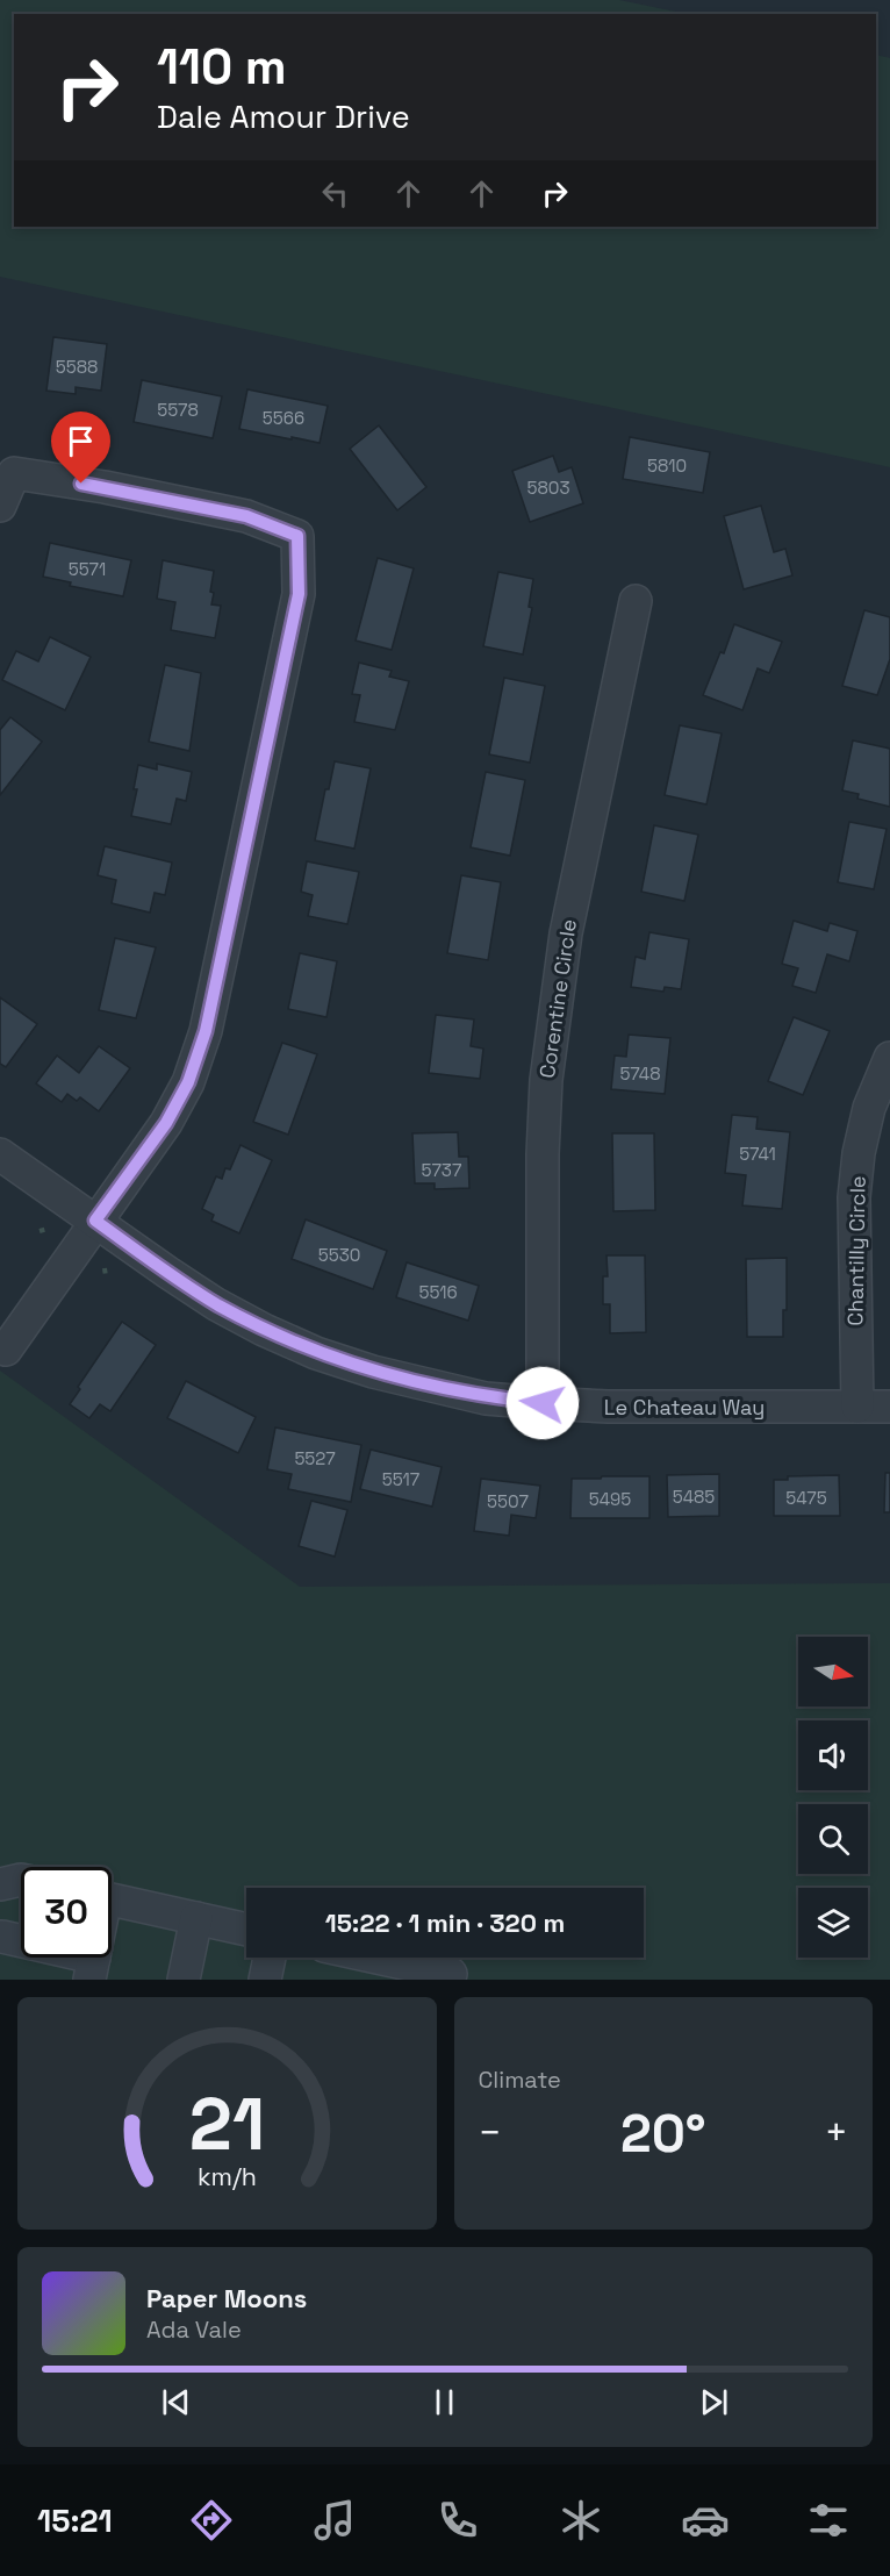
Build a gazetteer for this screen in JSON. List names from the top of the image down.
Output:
{
  "streets": {
    "street": ["Corentine Circle", "Chantilly Circle", "Le Chateau Way"]
  },
  "crossings": [
    ["Corentine Circle", "Le Chateau Way"],
    ["Chantilly Circle", "Le Chateau Way"]
  ],
  "house_numbers": [
    "5588",
    "5578",
    "5566",
    "5810",
    "5803",
    "5571",
    "5748",
    "5741",
    "5737",
    "5530",
    "5516",
    "5527",
    "5517",
    "5485",
    "5475",
    "5495",
    "5507"
  ],
  "north": "right",
  "page": {
    "turn": ["110 m", "Dale Amour Drive"],
    "limit": "30",
    "trip": "15:22 · 1 min · 320 m",
    "tile": "Climate",
    "heat": ["−", "20°", "+"],
    "song": ["Paper Moons", "Ada Vale"],
    "tabs": "15:21",
    "gauge": ["21", "km/h"]
  }
}
